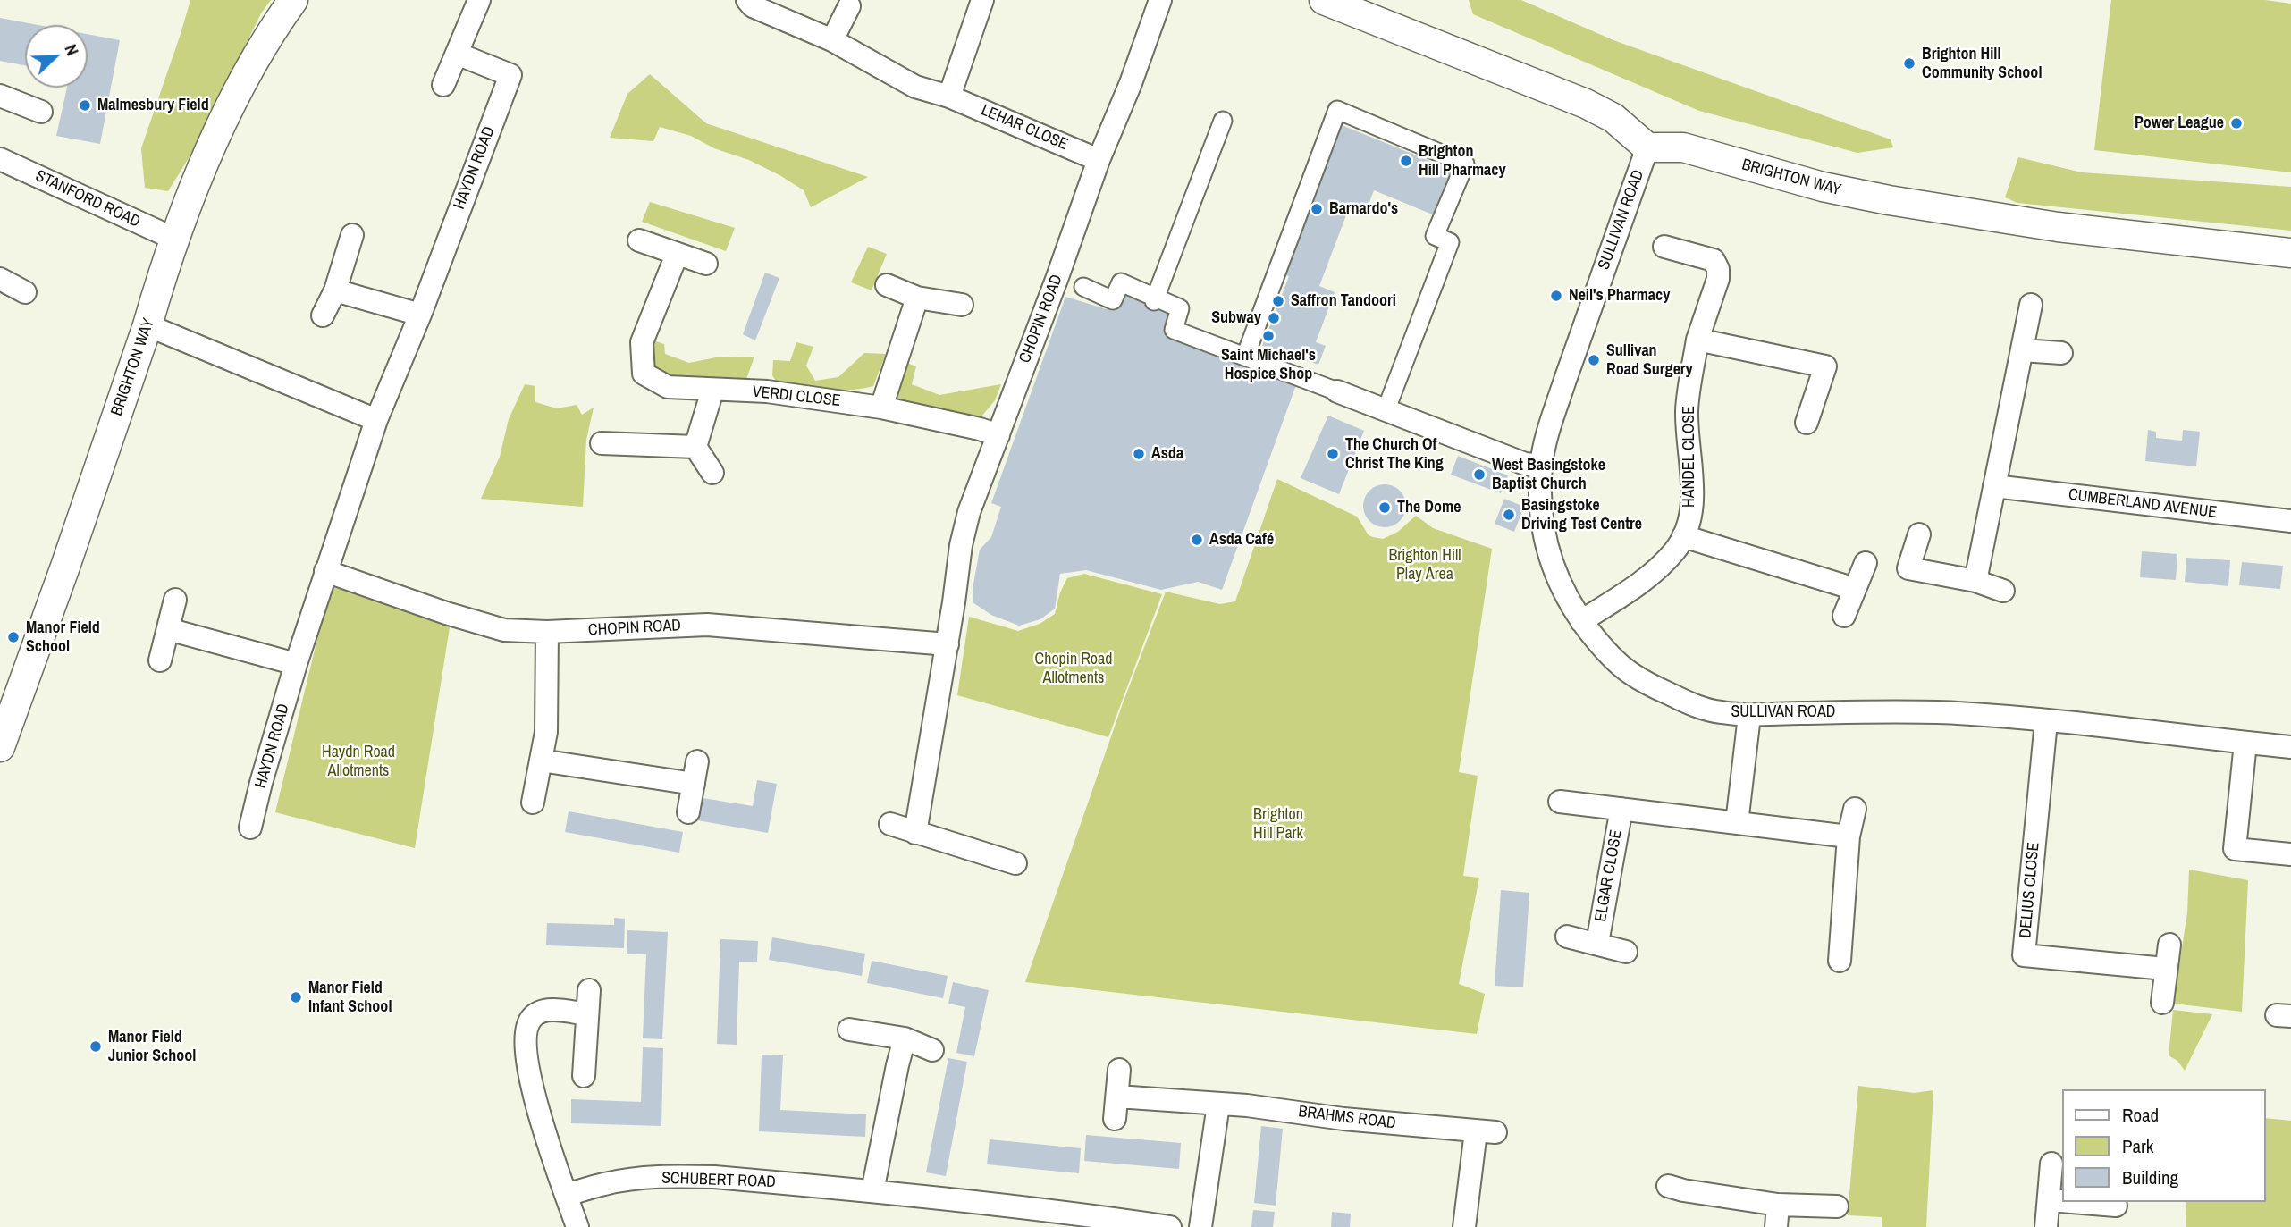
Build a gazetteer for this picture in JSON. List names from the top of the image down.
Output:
{
  "streets": {
    "street": [
      "LEHAR CLOSE",
      "HAYDN ROAD",
      "BRIGHTON WAY",
      "STANFORD ROAD",
      "SULLIVAN ROAD",
      "CHOPIN ROAD",
      "VERDI CLOSE",
      "HANDEL CLOSE",
      "CUMBERLAND AVENUE",
      "ELGAR CLOSE",
      "DELIUS CLOSE",
      "BRAHMS ROAD",
      "SCHUBERT ROAD"
    ]
  },
  "crossings": [
    ["LEHAR CLOSE", "CHOPIN ROAD"],
    ["HAYDN ROAD", "CHOPIN ROAD"],
    ["BRIGHTON WAY", "STANFORD ROAD"],
    ["BRIGHTON WAY", "SULLIVAN ROAD"],
    ["SULLIVAN ROAD", "HANDEL CLOSE"],
    ["SULLIVAN ROAD", "DELIUS CLOSE"],
    ["CHOPIN ROAD", "VERDI CLOSE"]
  ],
  "parks": [
    "Brighton Hill Play Area",
    "Chopin Road Allotments",
    "Haydn Road Allotments",
    "Brighton Hill Park"
  ],
  "places": [
    "Brighton Hill Community School",
    "Malmesbury Field",
    "Power League",
    "Brighton Hill Pharmacy",
    "Barnardo's",
    "Neil's Pharmacy",
    "Saffron Tandoori",
    "Subway",
    "Saint Michael's Hospice Shop",
    "Sullivan Road Surgery",
    "Asda",
    "The Church Of Christ The King",
    "West Basingstoke Baptist Church",
    "The Dome",
    "Basingstoke Driving Test Centre",
    "Asda Café",
    "Manor Field School",
    "Manor Field Infant School",
    "Manor Field Junior School"
  ],
  "legend": ["Road", "Park", "Building"],
  "north": "top right"
}
